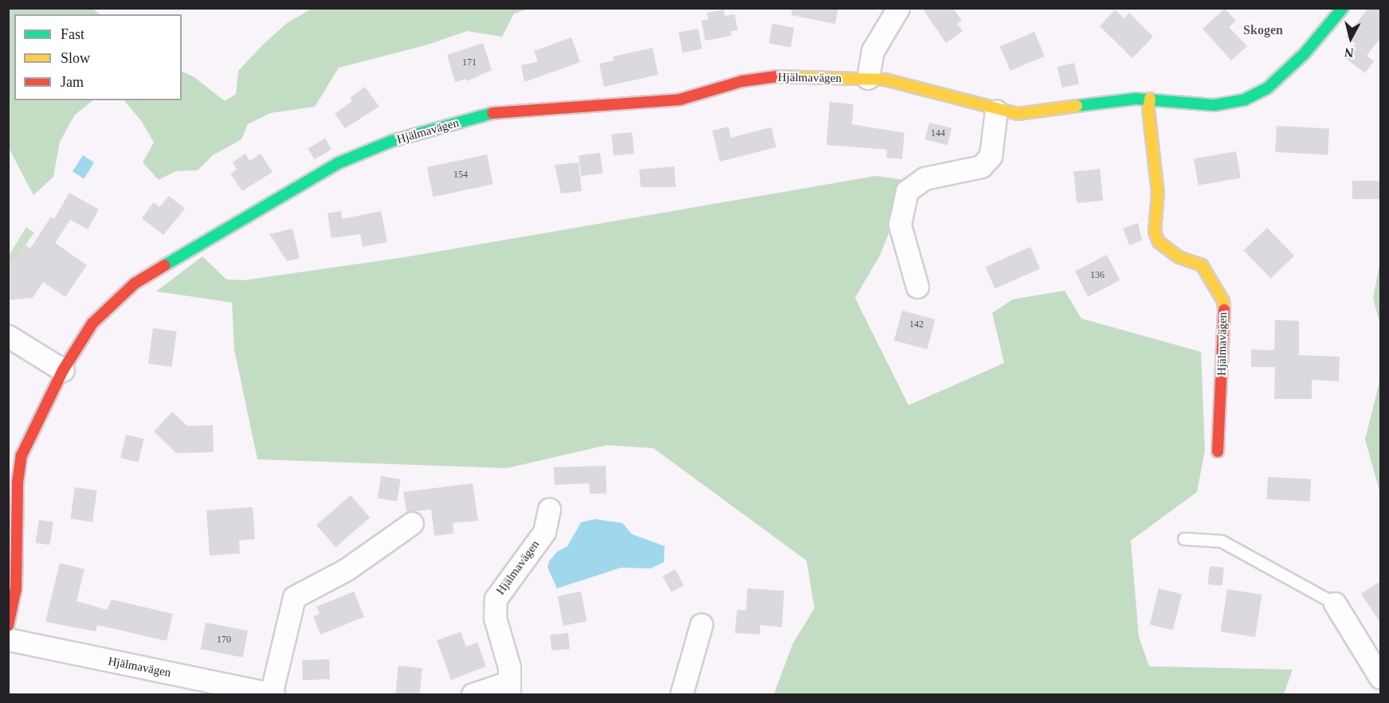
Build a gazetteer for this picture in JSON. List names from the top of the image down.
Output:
{
  "streets": {
    "street": ["Hjälmavägen"]
  },
  "districts": ["Skogen"],
  "house_numbers": [
    "171",
    "144",
    "154",
    "136",
    "142",
    "170"
  ],
  "legend": ["Fast", "Slow", "Jam"],
  "north": "bottom"
}
